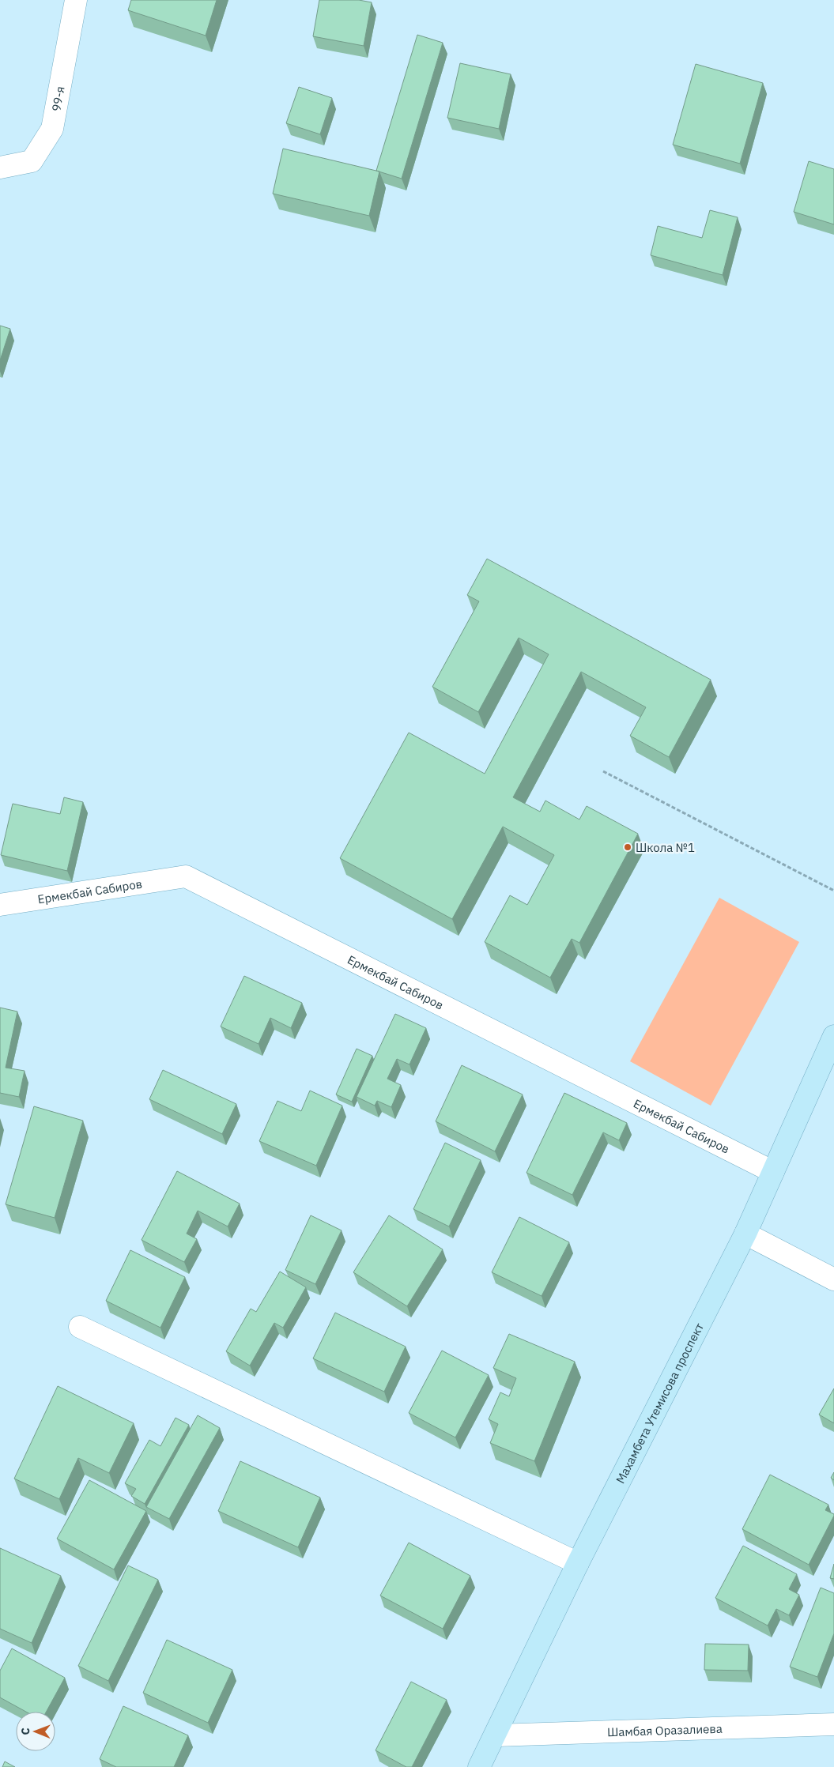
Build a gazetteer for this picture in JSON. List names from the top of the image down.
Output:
{
  "streets": {
    "street": [
      "99-я",
      "Ермекбай Сабиров",
      "Махамбета Утемисова проспект",
      "Шамбая Оразалиева"
    ]
  },
  "crossings": [
    ["Ермекбай Сабиров", "Махамбета Утемисова проспект"],
    ["Махамбета Утемисова проспект", "Шамбая Оразалиева"]
  ],
  "places": ["Школа №1"],
  "north": "left"
}
